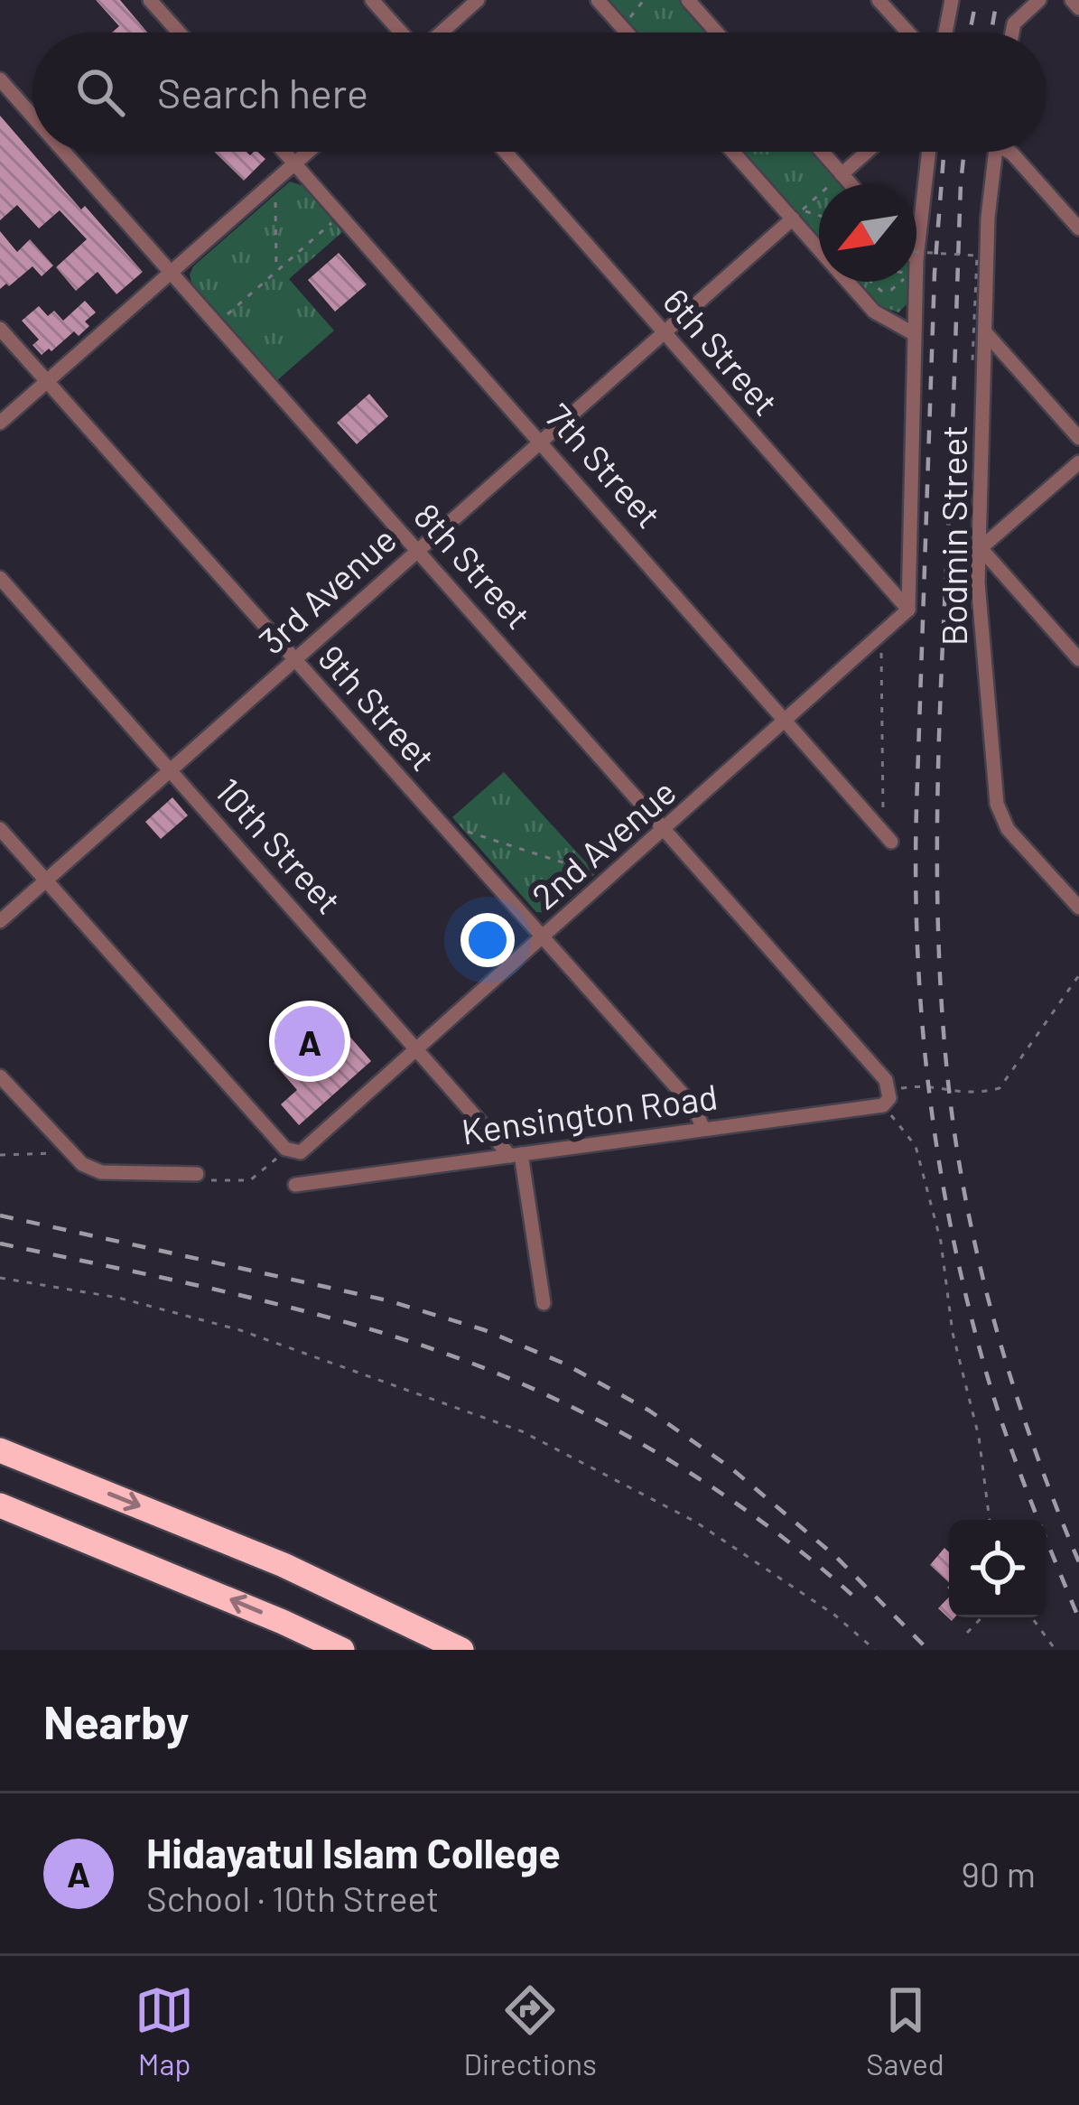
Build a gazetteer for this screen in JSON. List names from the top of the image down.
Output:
{
  "streets": {
    "street": [
      "6th Street",
      "7th Street",
      "Bodmin Street",
      "8th Street",
      "3rd Avenue",
      "9th Street",
      "2nd Avenue",
      "10th Street",
      "Kensington Road"
    ]
  },
  "crossings": [
    ["6th Street", "3rd Avenue"],
    ["6th Street", "2nd Avenue"],
    ["7th Street", "3rd Avenue"],
    ["7th Street", "2nd Avenue"],
    ["8th Street", "3rd Avenue"],
    ["8th Street", "2nd Avenue"],
    ["8th Street", "Kensington Road"],
    ["3rd Avenue", "9th Street"],
    ["3rd Avenue", "10th Street"],
    ["9th Street", "2nd Avenue"],
    ["9th Street", "Kensington Road"],
    ["2nd Avenue", "10th Street"],
    ["10th Street", "Kensington Road"]
  ],
  "north": "bottom left",
  "page": {
    "search": "Search here",
    "pins": "A",
    "heading": "Nearby",
    "list": [
      {
        "mark": "A",
        "name": "Hidayatul Islam College",
        "note": "School · 10th Street",
        "value": "90 m"
      }
    ],
    "nav": ["Map", "Directions", "Saved"]
  }
}
